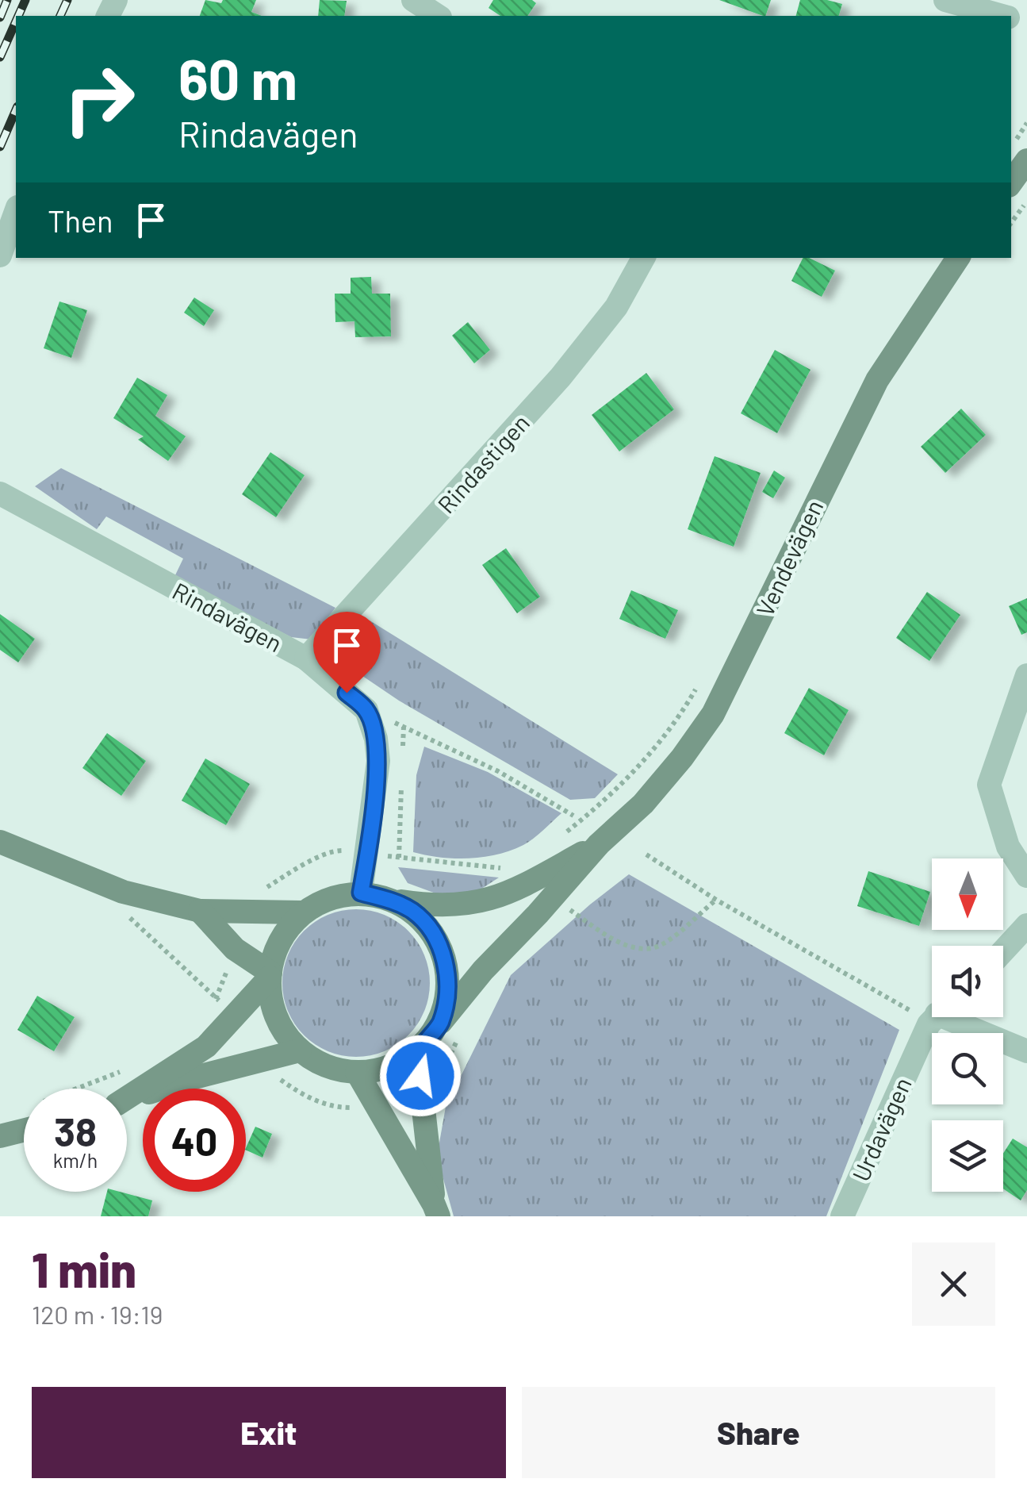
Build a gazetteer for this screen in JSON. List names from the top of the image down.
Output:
{
  "streets": {
    "street": [
      "Rindastigen",
      "Vendevägen",
      "Rindavägen",
      "Urdavägen"
    ]
  },
  "crossings": [
    ["Rindastigen", "Rindavägen"],
    ["Vendevägen", "Rindavägen"]
  ],
  "north": "bottom",
  "page": {
    "turn": ["60 m", "Rindavägen"],
    "then": "Then",
    "speed": "38 km/h",
    "limit": "40",
    "heading": ["1 min", "120 m · 19:19"],
    "buttons": ["Exit", "Share"]
  }
}
